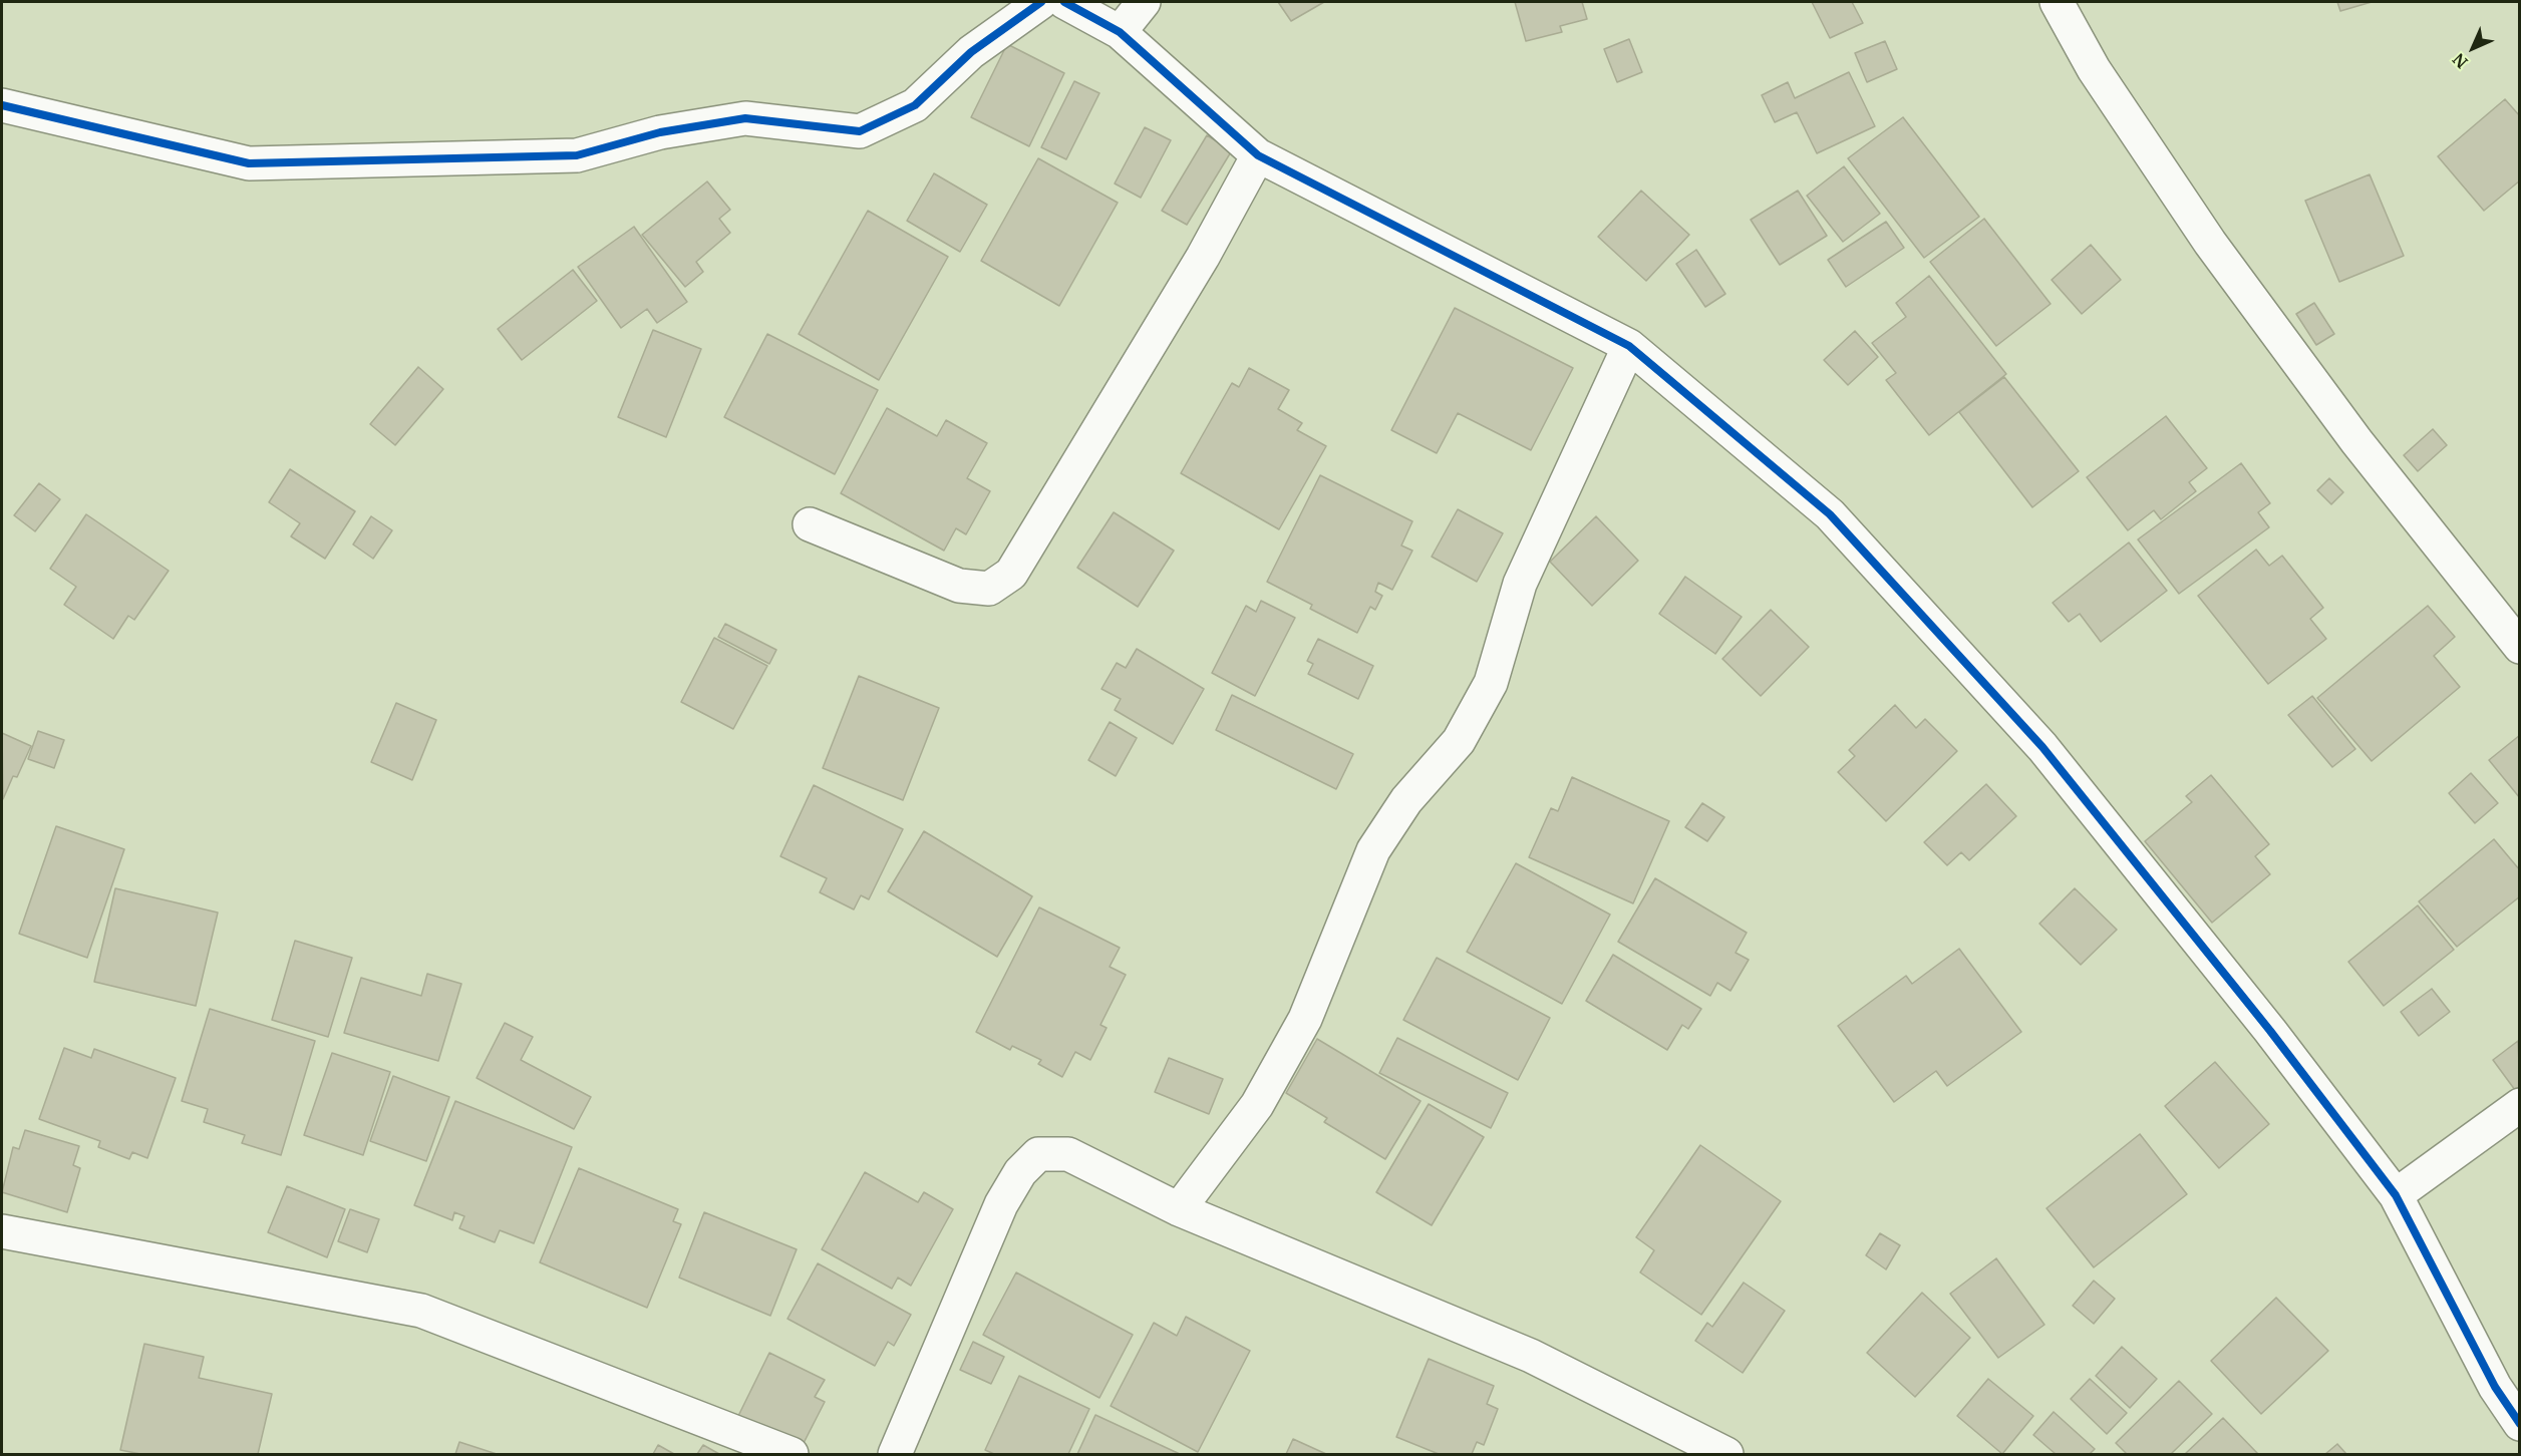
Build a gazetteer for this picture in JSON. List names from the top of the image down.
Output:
{
  "north": "bottom left"
}
